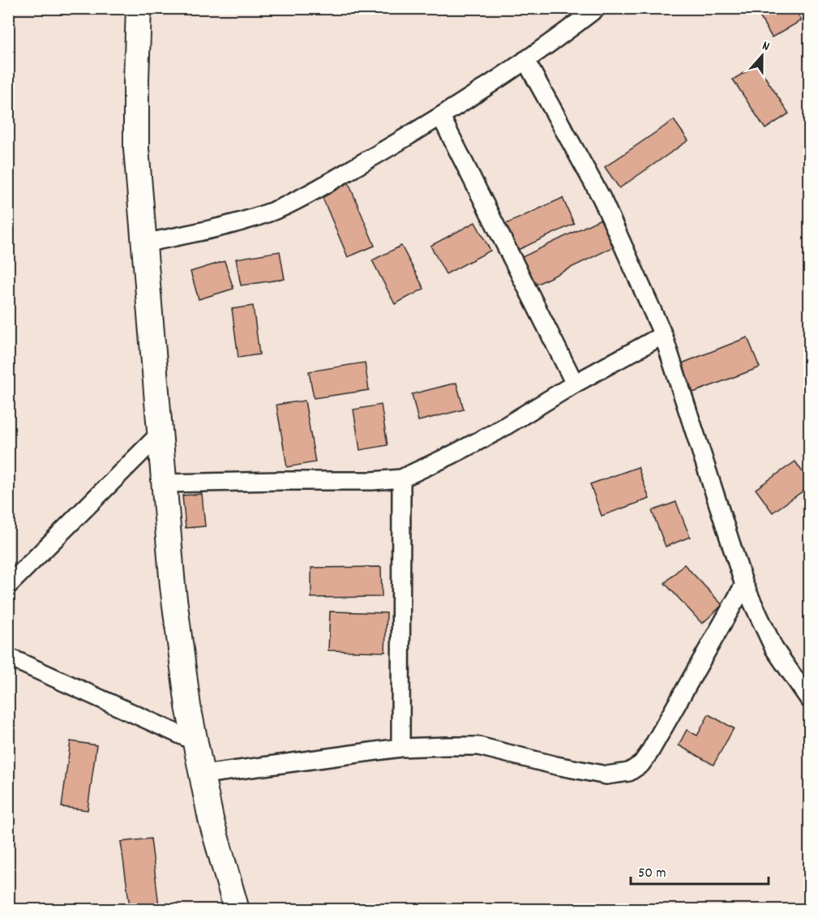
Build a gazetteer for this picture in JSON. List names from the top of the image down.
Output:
{
  "scale_bar": "50 m",
  "north": "top"
}
